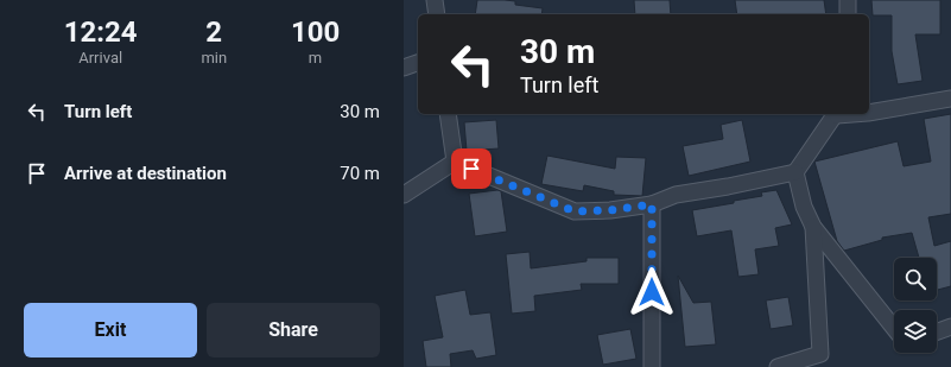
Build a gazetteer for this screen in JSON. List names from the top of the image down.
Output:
{
  "page": {
    "eta": [
      "12:24",
      "Arrival",
      "2",
      "min",
      "100",
      "m"
    ],
    "turn": ["30 m", "Turn left"],
    "list": [
      {
        "name": "Turn left",
        "value": "30 m"
      },
      {
        "name": "Arrive at destination",
        "value": "70 m"
      }
    ],
    "buttons": ["Exit", "Share"]
  }
}
